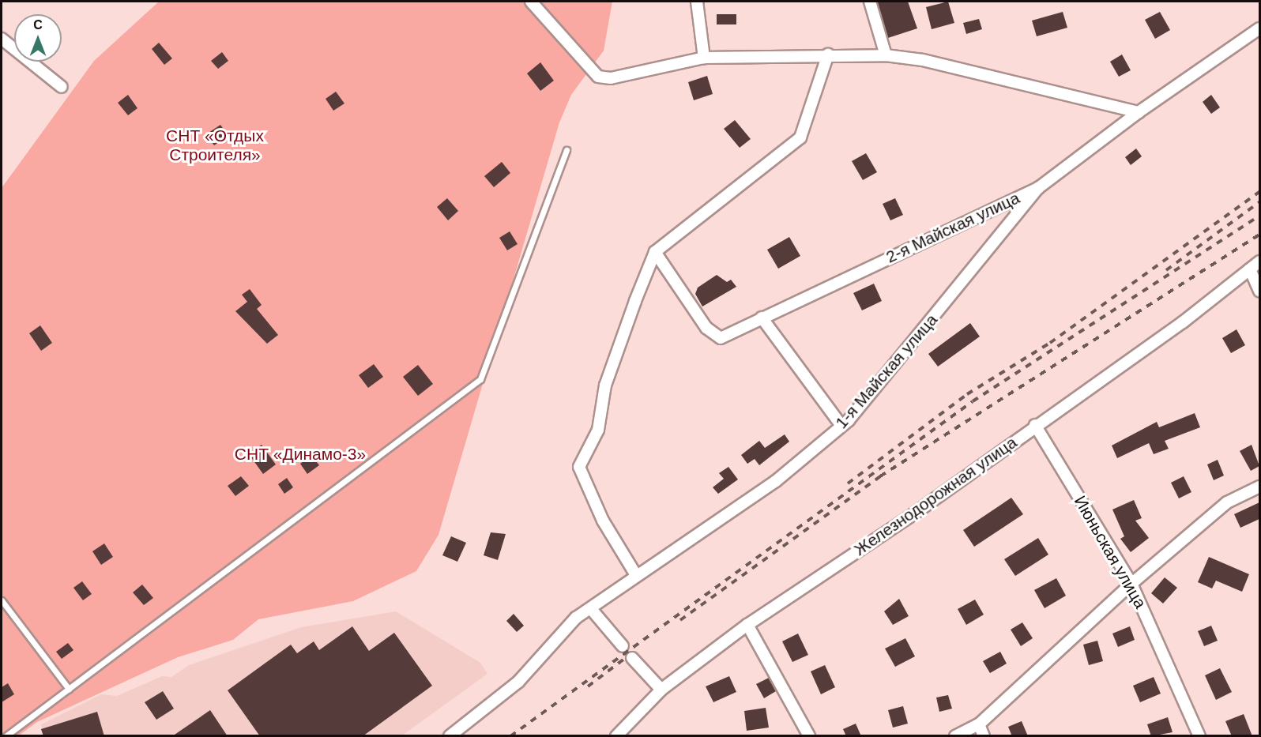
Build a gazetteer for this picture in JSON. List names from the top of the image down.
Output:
{
  "streets": {
    "street": [
      "2-я Майская улица",
      "1-я Майская улица",
      "Железнодорожная улица",
      "Июньская улица"
    ]
  },
  "crossings": [
    ["2-я Майская улица", "1-я Майская улица"],
    ["Железнодорожная улица", "Июньская улица"]
  ],
  "parks": ["СНТ «Отдых Строителя»", "СНТ «Динамо-3»"],
  "north": "top"
}
